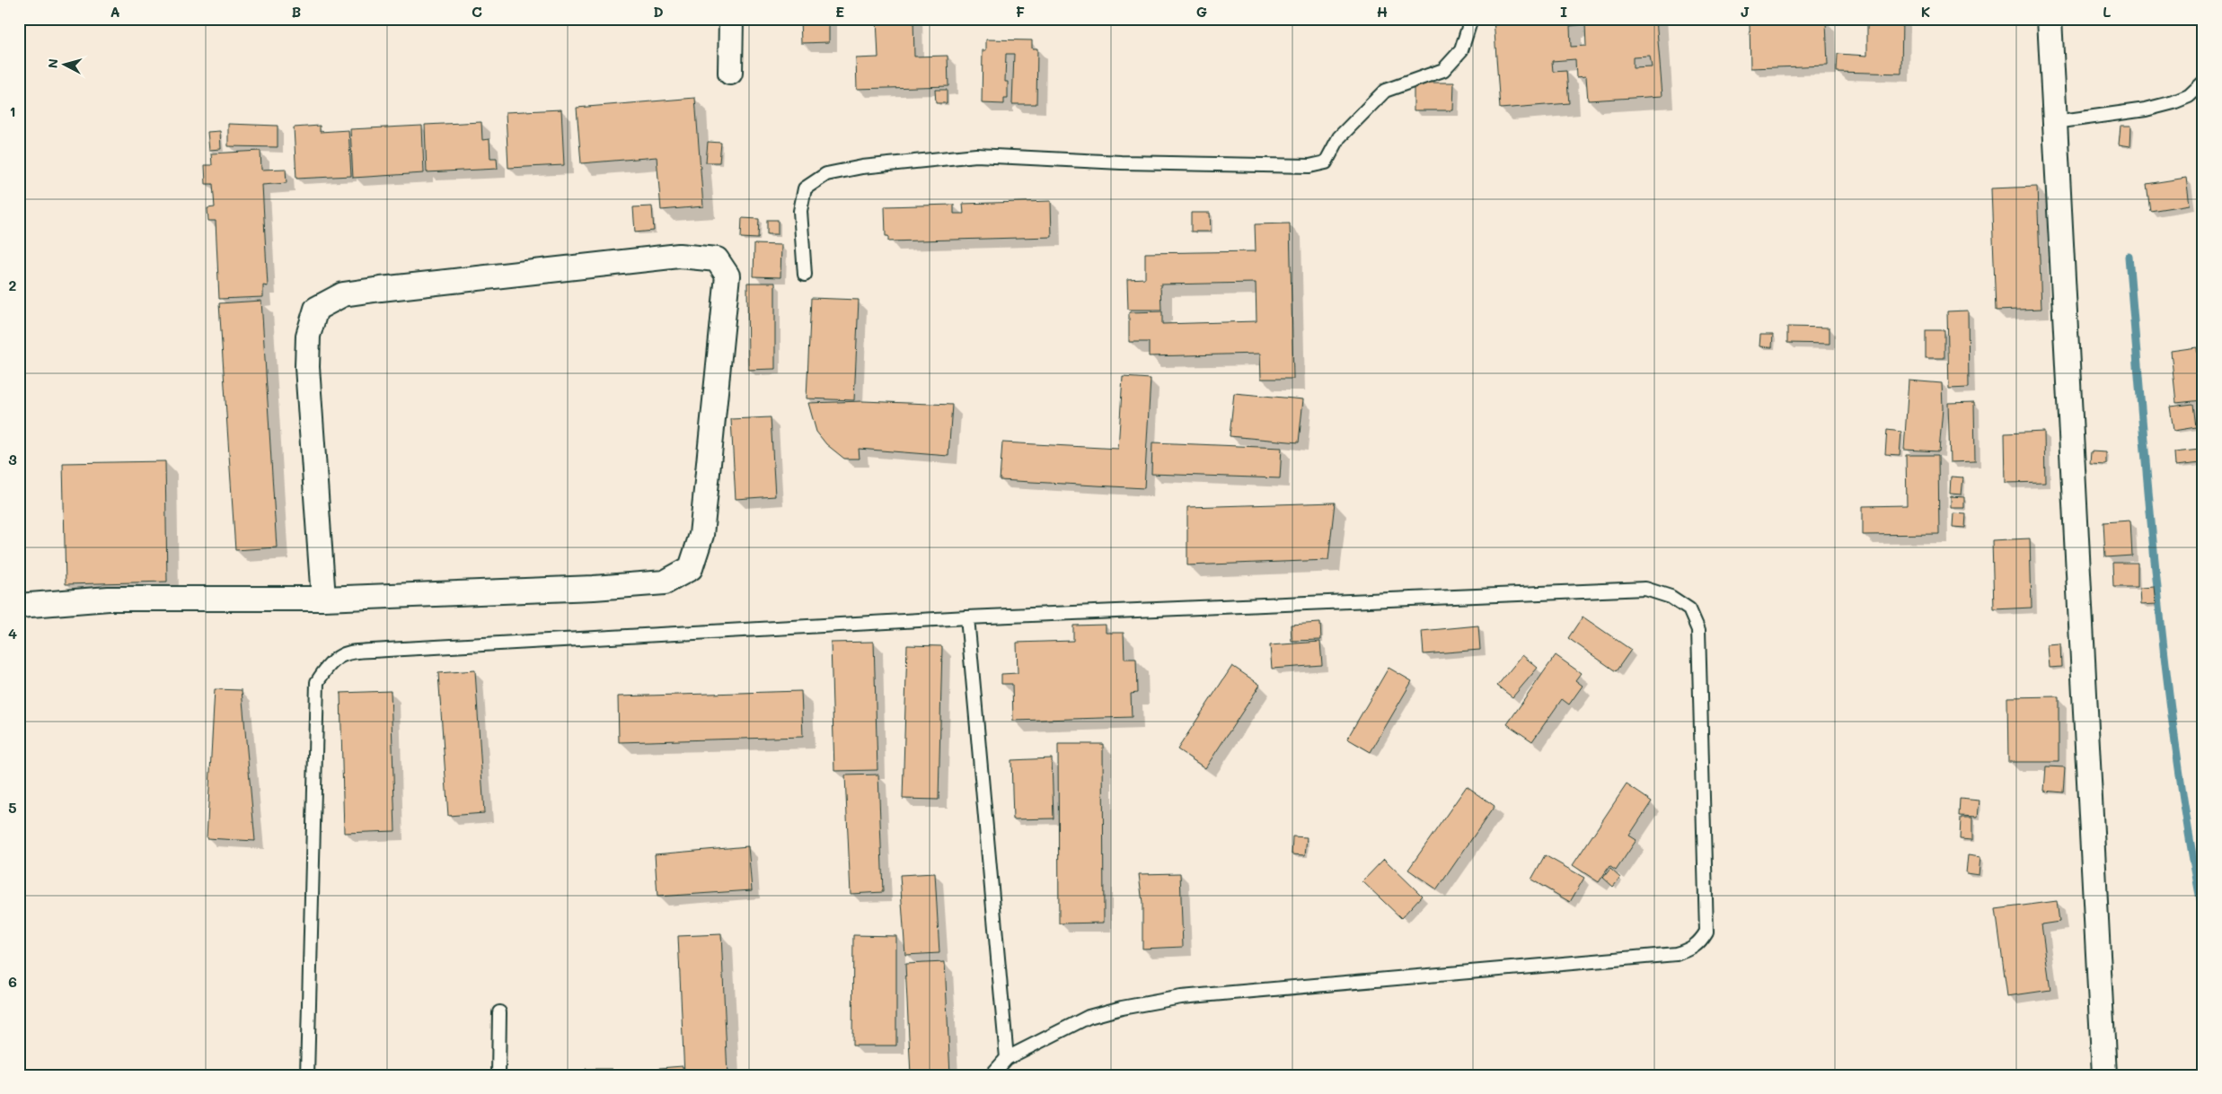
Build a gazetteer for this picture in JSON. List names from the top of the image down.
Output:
{
  "north": "left",
  "grid": {
    "columns": [
      "A",
      "B",
      "C",
      "D",
      "E",
      "F",
      "G",
      "H",
      "I",
      "J",
      "K",
      "L"
    ],
    "rows": [
      "1",
      "2",
      "3",
      "4",
      "5",
      "6"
    ]
  }
}
